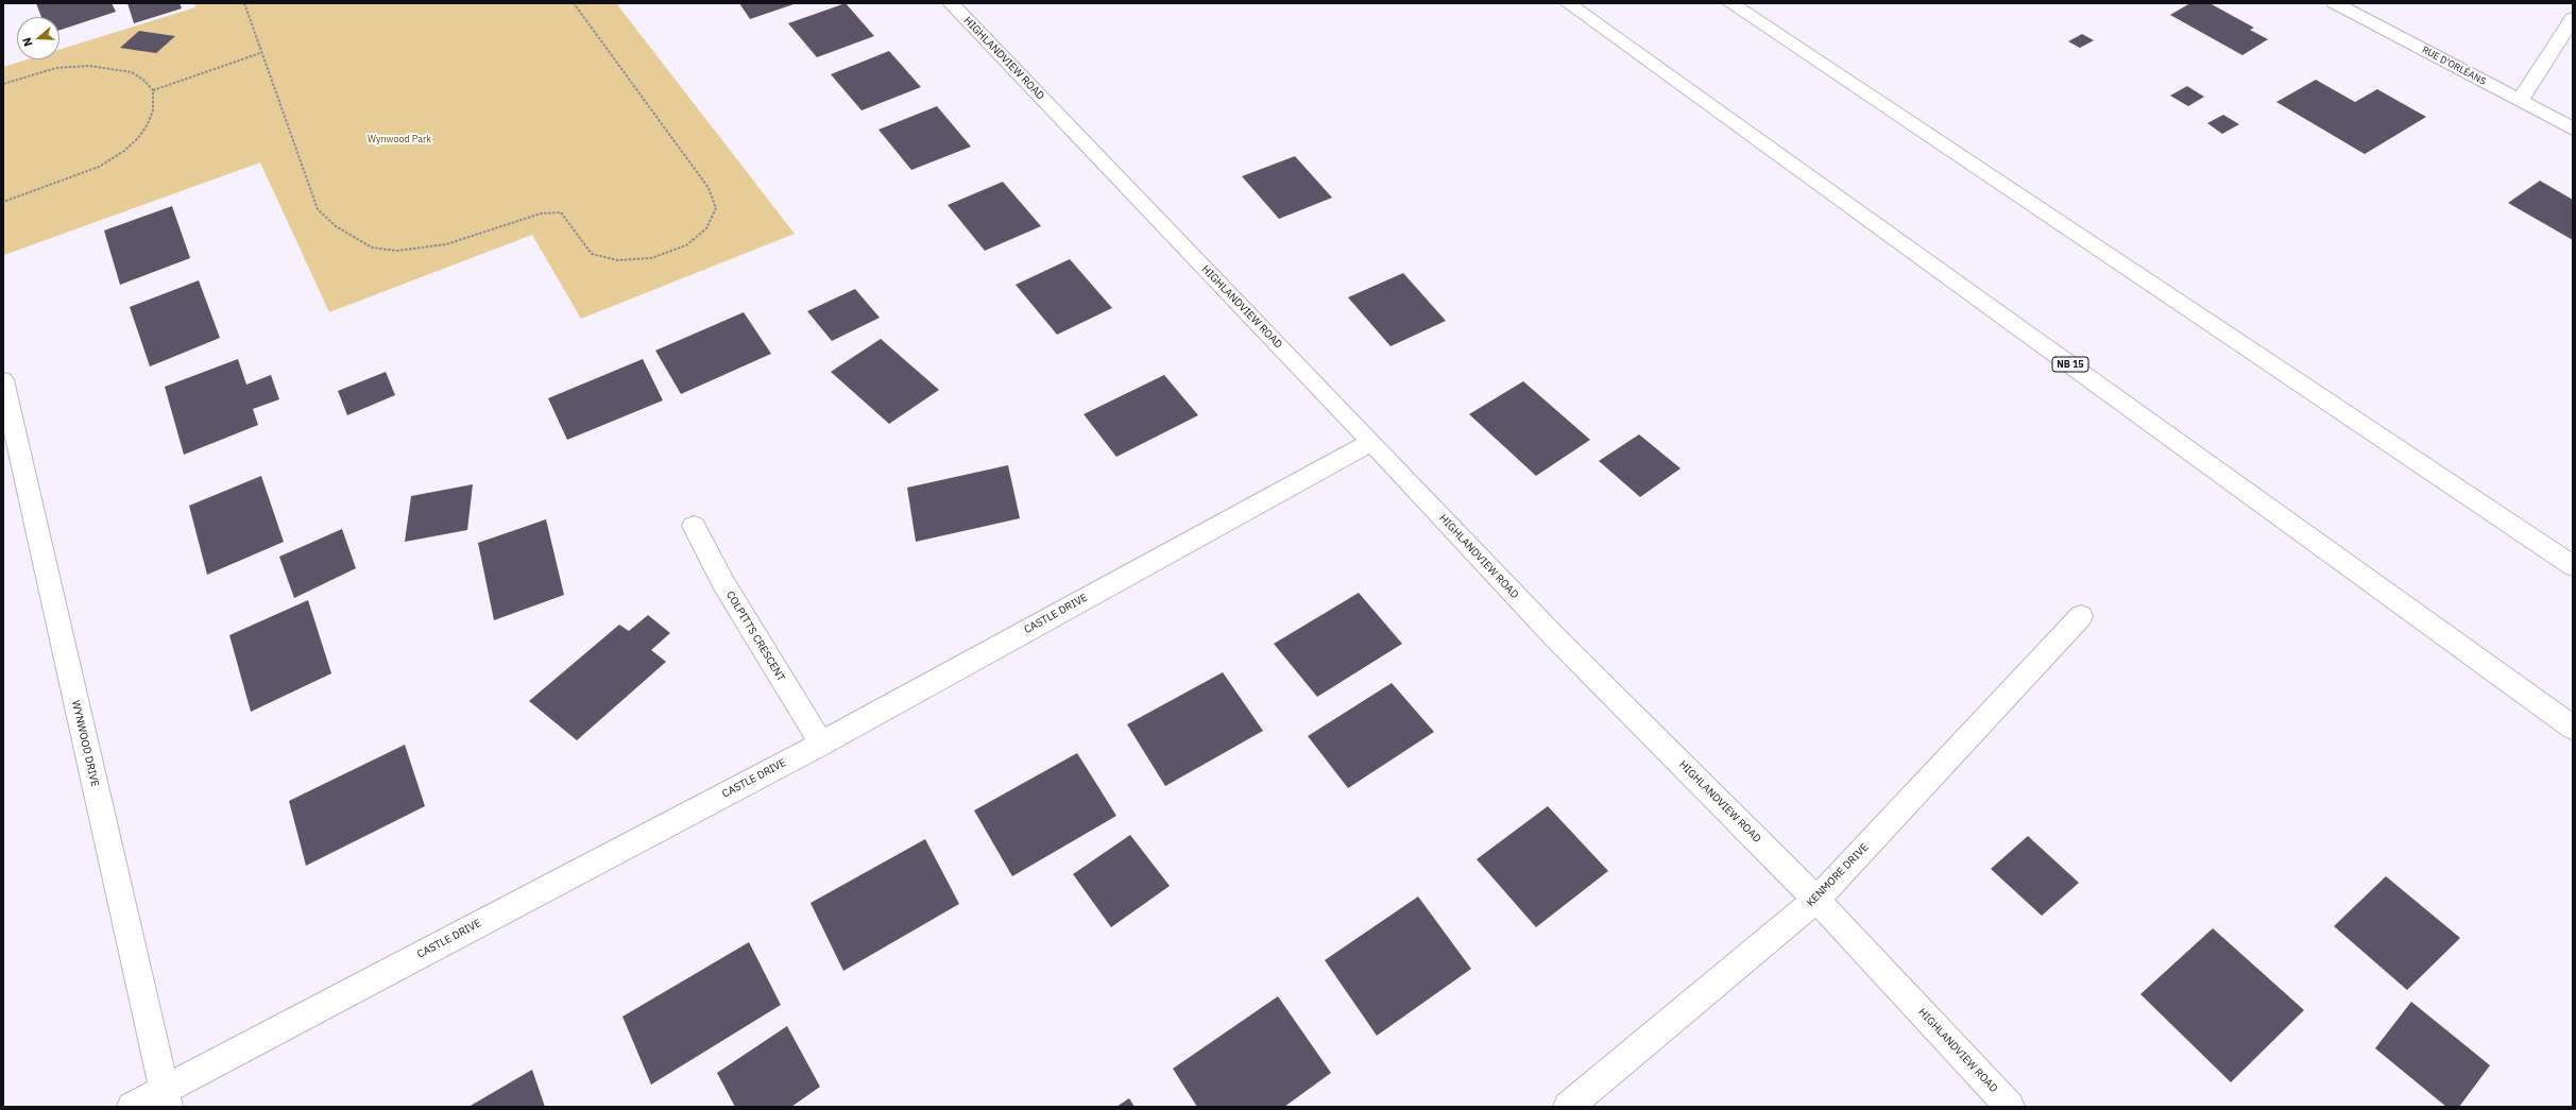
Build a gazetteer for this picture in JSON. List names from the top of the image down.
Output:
{
  "streets": {
    "main road": [
      "HIGHLANDVIEW ROAD",
      "RUE D'ORLÉANS",
      "NB 15",
      "CASTLE DRIVE",
      "COLPITTS CRESCENT",
      "WYNWOOD DRIVE",
      "KENMORE DRIVE"
    ]
  },
  "crossings": [
    ["HIGHLANDVIEW ROAD", "CASTLE DRIVE"],
    ["HIGHLANDVIEW ROAD", "KENMORE DRIVE"],
    ["CASTLE DRIVE", "COLPITTS CRESCENT"],
    ["CASTLE DRIVE", "WYNWOOD DRIVE"]
  ],
  "parks": ["Wynwood Park"],
  "north": "left"
}
